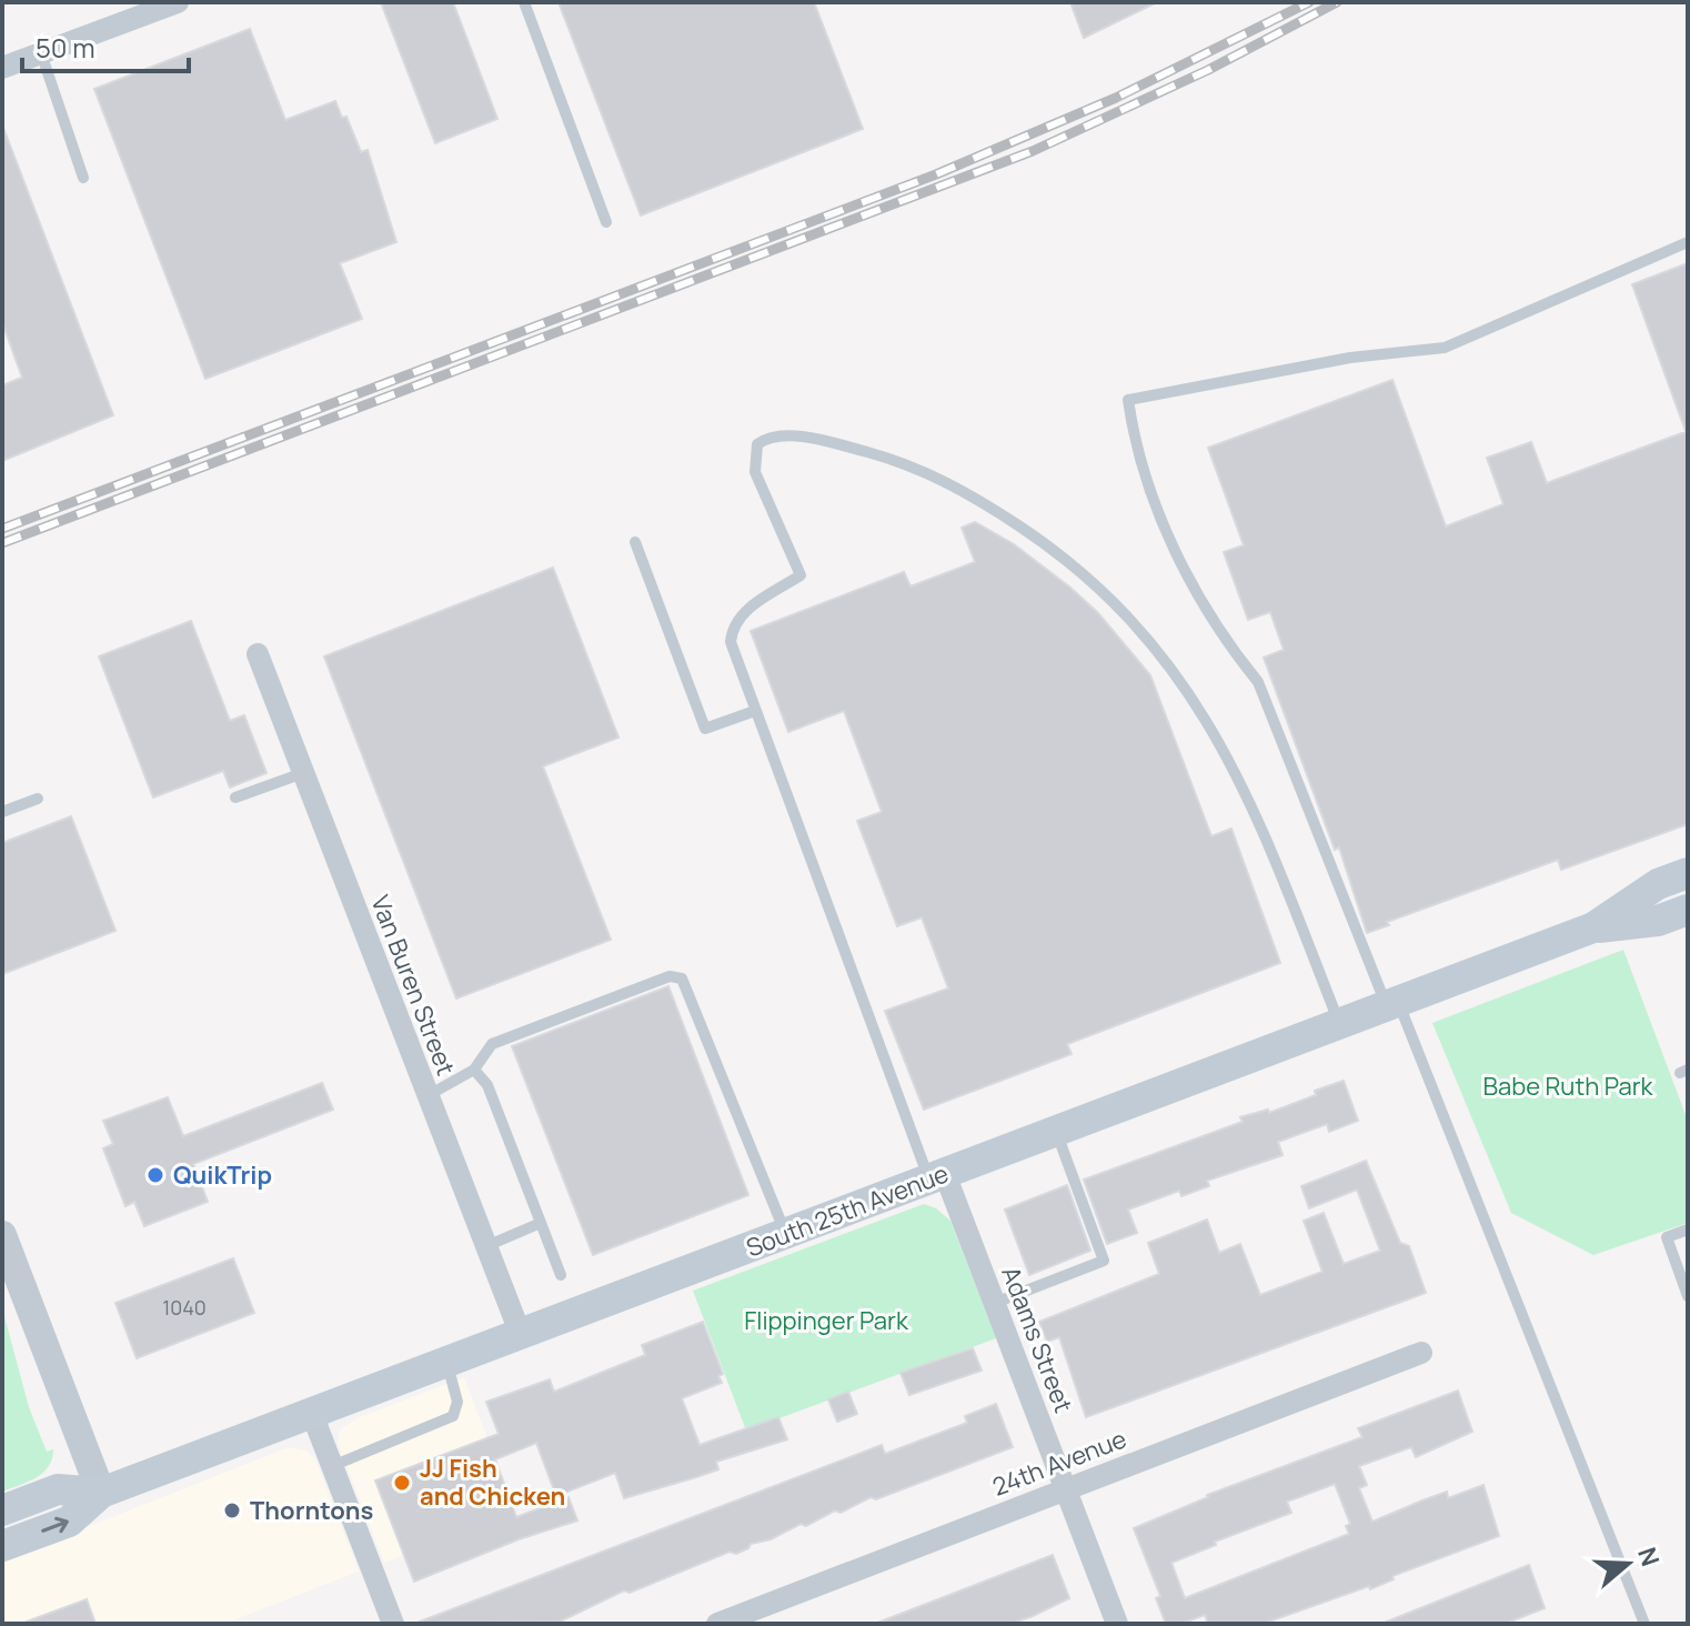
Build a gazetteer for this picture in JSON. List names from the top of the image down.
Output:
{
  "streets": {
    "main road": ["South 25th Avenue"],
    "street": ["Van Buren Street", "Adams Street", "24th Avenue"]
  },
  "crossings": [
    ["Van Buren Street", "South 25th Avenue"],
    ["South 25th Avenue", "Adams Street"],
    ["Adams Street", "24th Avenue"]
  ],
  "parks": ["Babe Ruth Park", "Flippinger Park"],
  "places": ["QuikTrip", "JJ Fish and Chicken", "Thorntons"],
  "house_numbers": ["1040"],
  "scale_bar": "50 m",
  "north": "right"
}
